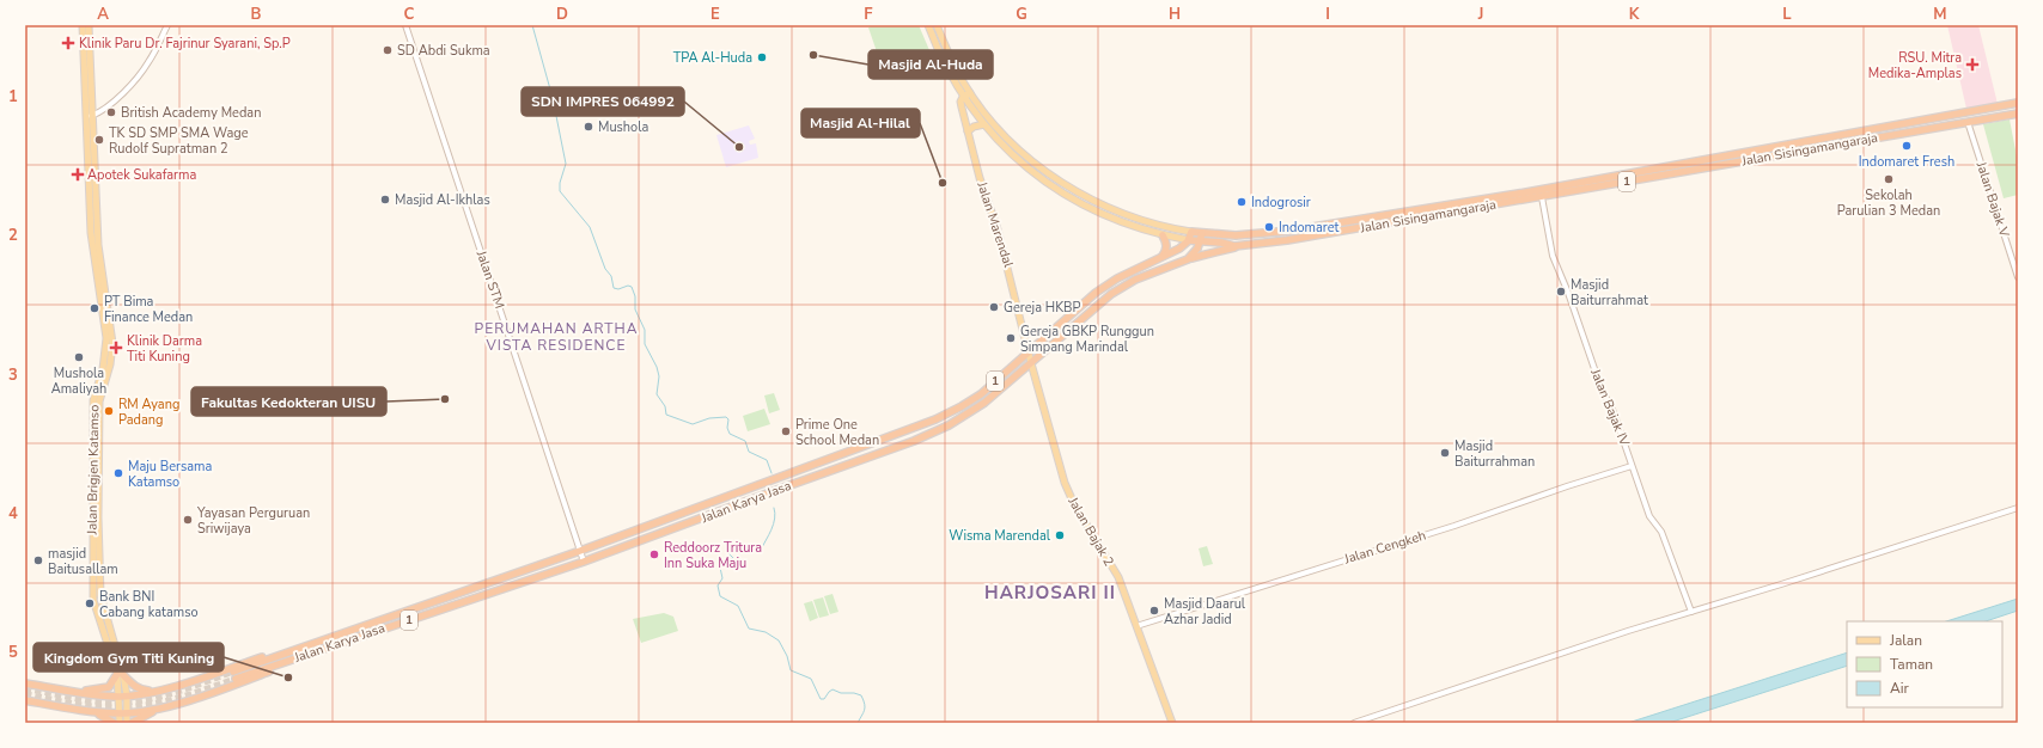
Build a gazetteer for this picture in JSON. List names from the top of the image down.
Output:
{
  "streets": {
    "highway": ["Jalan Sisingamangaraja", "1", "Jalan Karya Jasa"],
    "main road": ["Jalan Marendal", "Jalan Brigjen Katamso", "Jalan Bajak 2"],
    "street": [
      "Jalan Bajak V",
      "Jalan STM",
      "Jalan Bajak IV",
      "Jalan Cengkeh"
    ]
  },
  "crossings": [
    ["Jalan Sisingamangaraja", "Jalan Bajak V"],
    ["Jalan Sisingamangaraja", "Jalan Marendal"],
    ["Jalan Sisingamangaraja", "Jalan Bajak IV"],
    ["Jalan Sisingamangaraja", "Jalan Karya Jasa"],
    ["Jalan Marendal", "Jalan Karya Jasa"],
    ["Jalan Marendal", "Jalan Bajak 2"],
    ["Jalan STM", "Jalan Karya Jasa"],
    ["Jalan Bajak IV", "Jalan Cengkeh"],
    ["Jalan Karya Jasa", "Jalan Bajak 2"],
    ["Jalan Bajak 2", "Jalan Cengkeh"]
  ],
  "districts": ["PERUMAHAN ARTHA VISTA RESIDENCE", "HARJOSARI II"],
  "places": {
    "health": [
      "Klinik Paru Dr. Fajrinur Syarani, Sp.P",
      "RSU. Mitra Medika-Amplas",
      "Apotek Sukafarma",
      "Klinik Darma Titi Kuning"
    ],
    "other": [
      "SD Abdi Sukma",
      "Masjid Al-Huda",
      "TPA Al-Huda",
      "British Academy Medan",
      "Mushola",
      "TK SD SMP SMA Wage Rudolf Supratman 2",
      "Indomaret Fresh",
      "SDN IMPRES 064992",
      "Sekolah Parulian 3 Medan",
      "Masjid Al-Hilal",
      "Masjid Al-Ikhlas",
      "Indogrosir",
      "Indomaret",
      "Masjid Baiturrahmat",
      "Gereja HKBP",
      "PT Bima Finance Medan",
      "Gereja GBKP Runggun Simpang Marindal",
      "Mushola Amaliyah",
      "Fakultas Kedokteran UISU",
      "RM Ayang Padang",
      "Prime One School Medan",
      "Masjid Baiturrahman",
      "Maju Bersama Katamso",
      "Yayasan Perguruan Sriwijaya",
      "Wisma Marendal",
      "Reddoorz Tritura Inn Suka Maju",
      "masjid Baitusallam",
      "Bank BNI Cabang katamso",
      "Masjid Daarul Azhar Jadid",
      "Kingdom Gym Titi Kuning"
    ]
  },
  "legend": ["Jalan", "Taman", "Air"],
  "grid": {
    "columns": [
      "A",
      "B",
      "C",
      "D",
      "E",
      "F",
      "G",
      "H",
      "I",
      "J",
      "K",
      "L",
      "M"
    ],
    "rows": [
      "1",
      "2",
      "3",
      "4",
      "5"
    ]
  }
}
